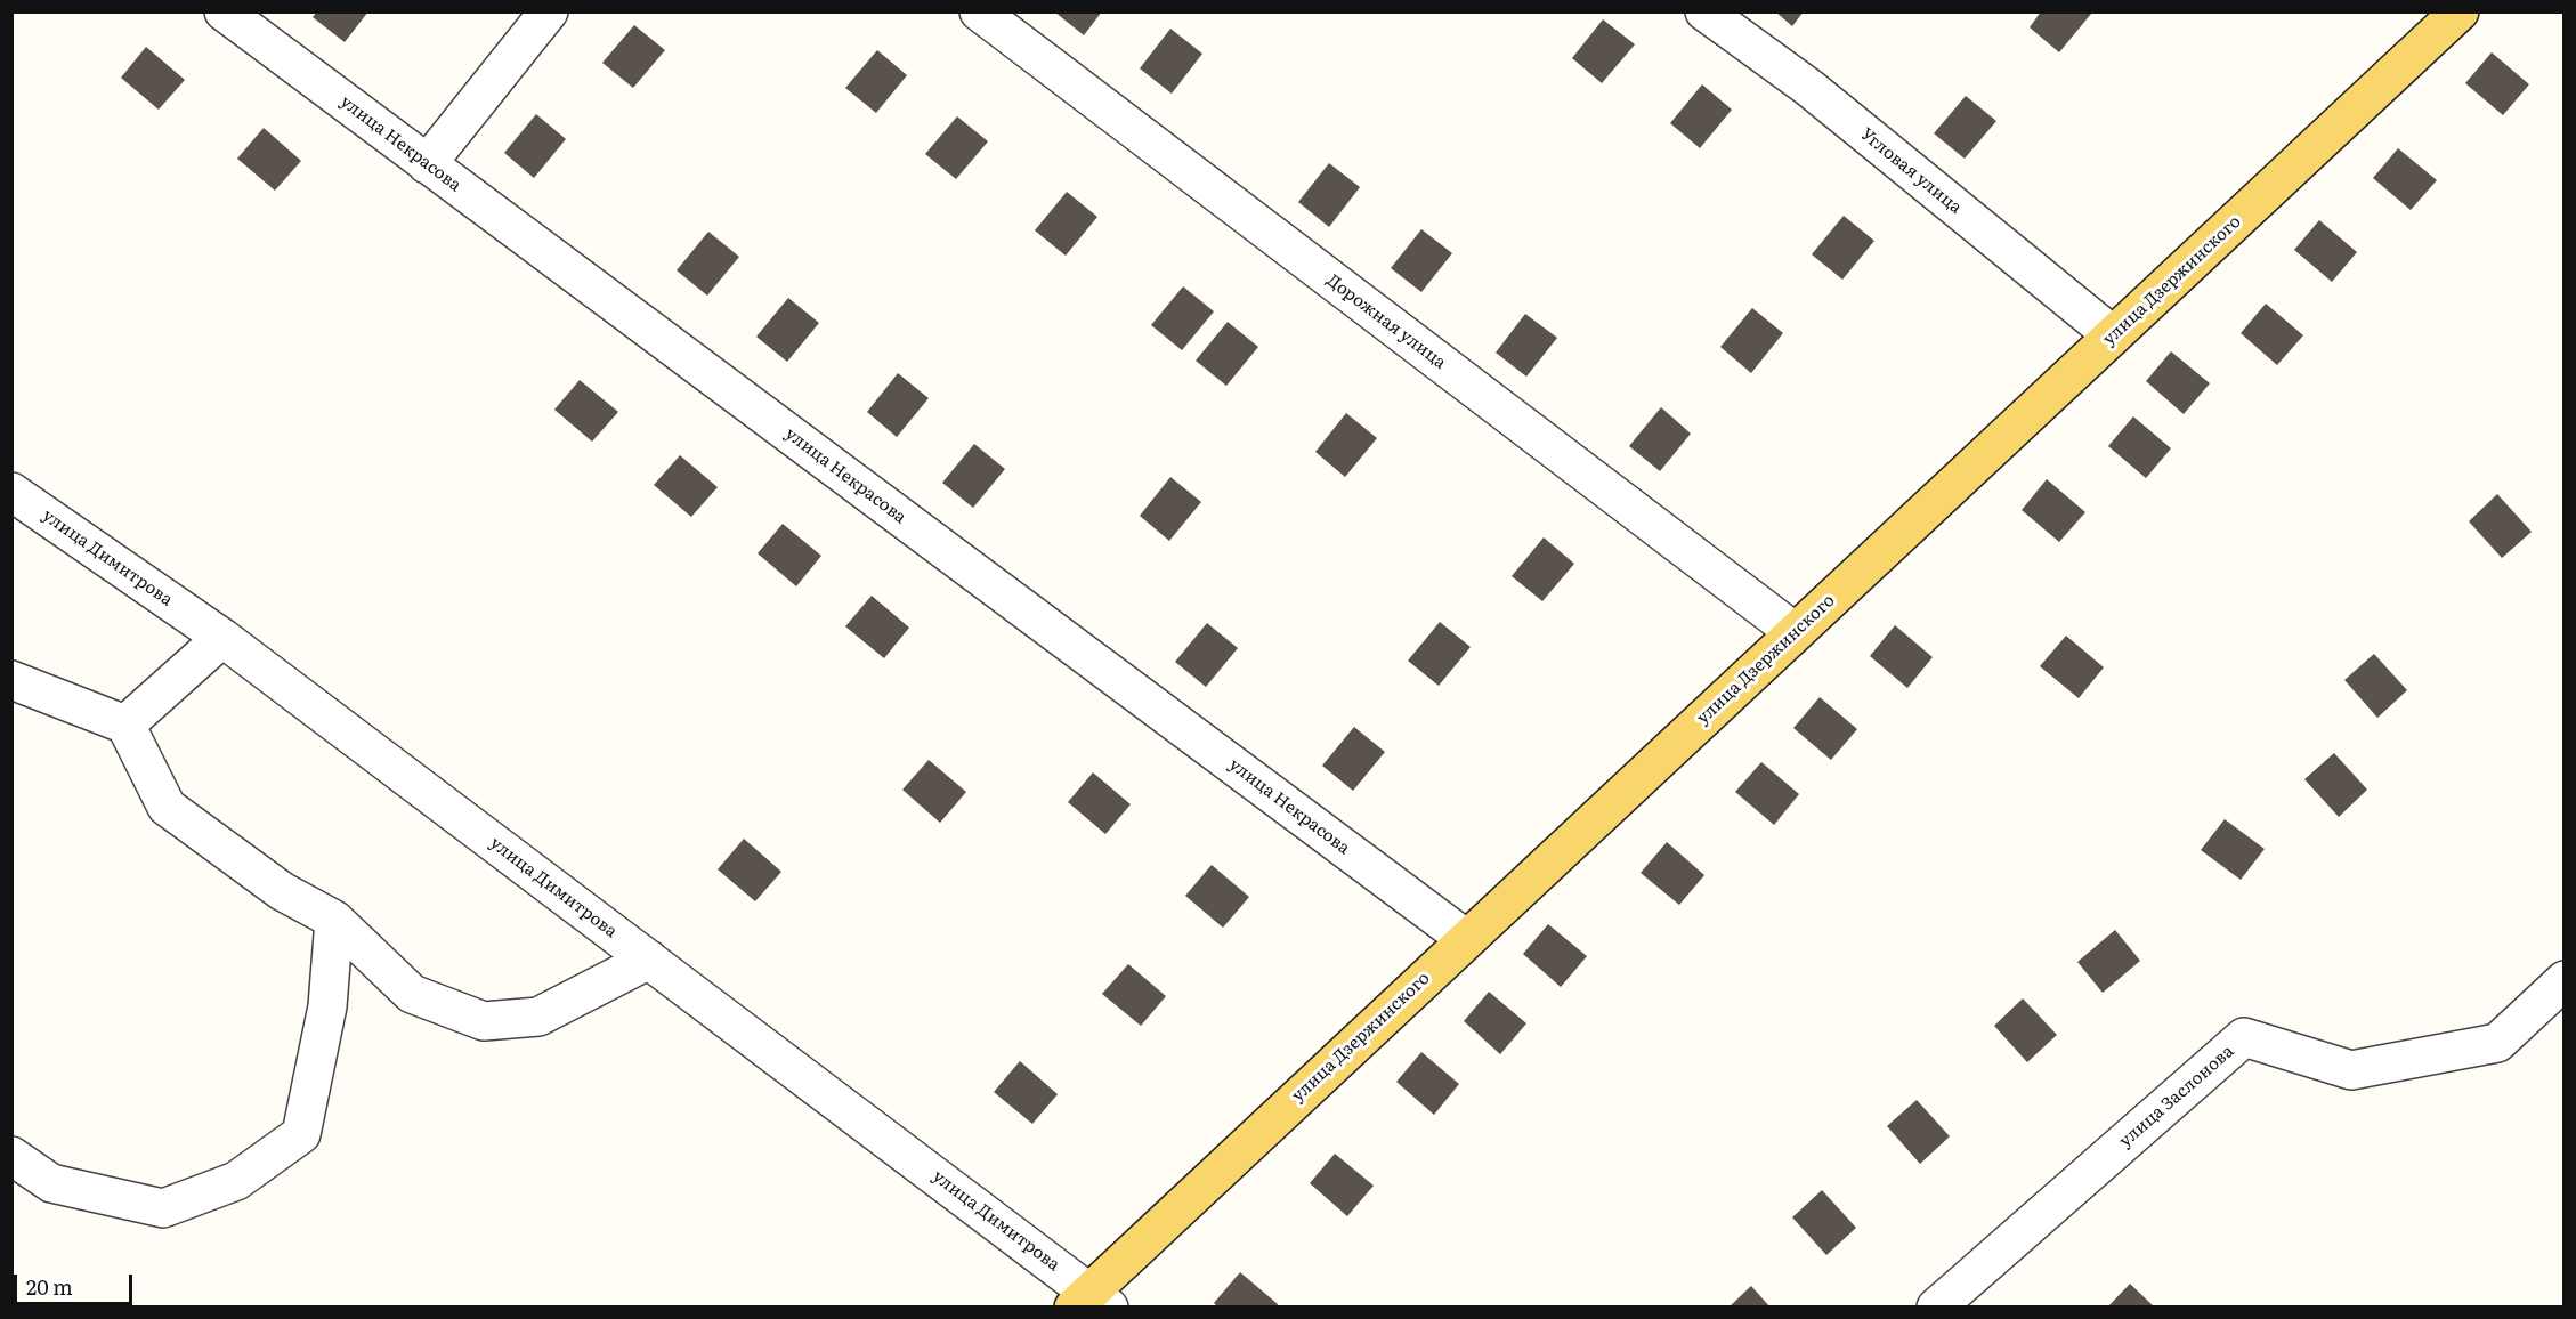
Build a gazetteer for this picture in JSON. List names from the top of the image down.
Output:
{
  "streets": {
    "main road": ["улица Дзержинского"],
    "street": [
      "улица Некрасова",
      "Угловая улица",
      "Дорожная улица",
      "улица Димитрова",
      "улица Заслонова"
    ]
  },
  "crossings": [
    ["улица Некрасова", "улица Дзержинского"],
    ["Угловая улица", "улица Дзержинского"],
    ["улица Дзержинского", "Дорожная улица"],
    ["улица Дзержинского", "улица Димитрова"]
  ],
  "scale_bar": "20 m"
}
